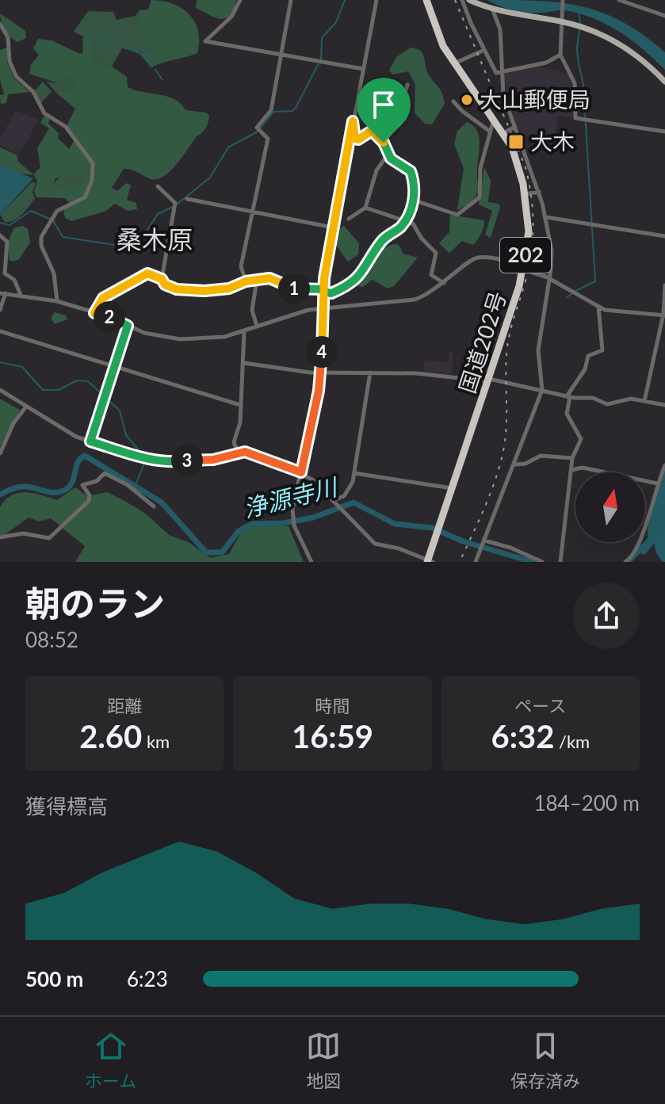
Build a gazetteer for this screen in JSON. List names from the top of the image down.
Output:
{
  "streets": {
    "highway": ["202", "国道202号"]
  },
  "districts": ["桑木原"],
  "water": ["浄源寺川"],
  "places": {
    "other": ["大山郵便局"],
    "transit": ["大木"]
  },
  "north": "top",
  "page": {
    "pins": [
      "1",
      "2",
      "4",
      "3"
    ],
    "heading": ["朝のラン", "08:52"],
    "stats": [
      ["距離", "2.60 km"],
      ["時間", "16:59"],
      ["ペース", "6:32 /km"]
    ],
    "chart": ["獲得標高", "184–200 m"],
    "list": [
      {
        "name": "500 m",
        "note": "6:23"
      }
    ],
    "tabs": ["ホーム", "地図", "保存済み"]
  }
}
